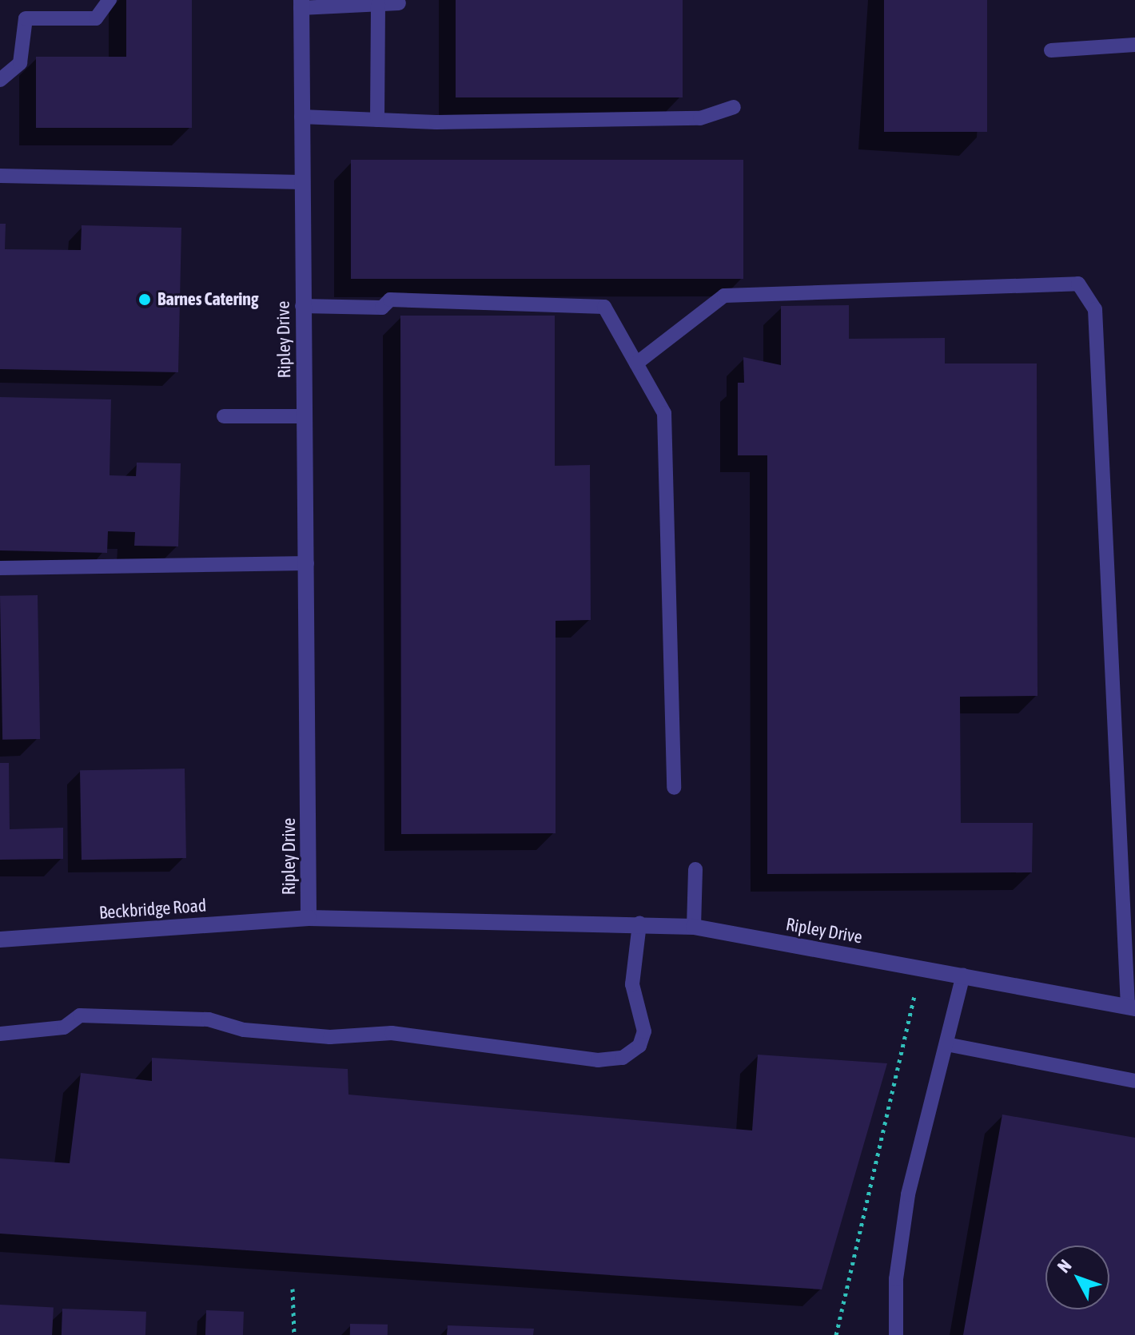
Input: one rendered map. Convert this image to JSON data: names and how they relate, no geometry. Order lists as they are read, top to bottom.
{
  "streets": {
    "street": ["Ripley Drive", "Beckbridge Road"]
  },
  "crossings": [
    ["Ripley Drive", "Beckbridge Road"]
  ],
  "places": ["Barnes Catering"],
  "north": "top left"
}
